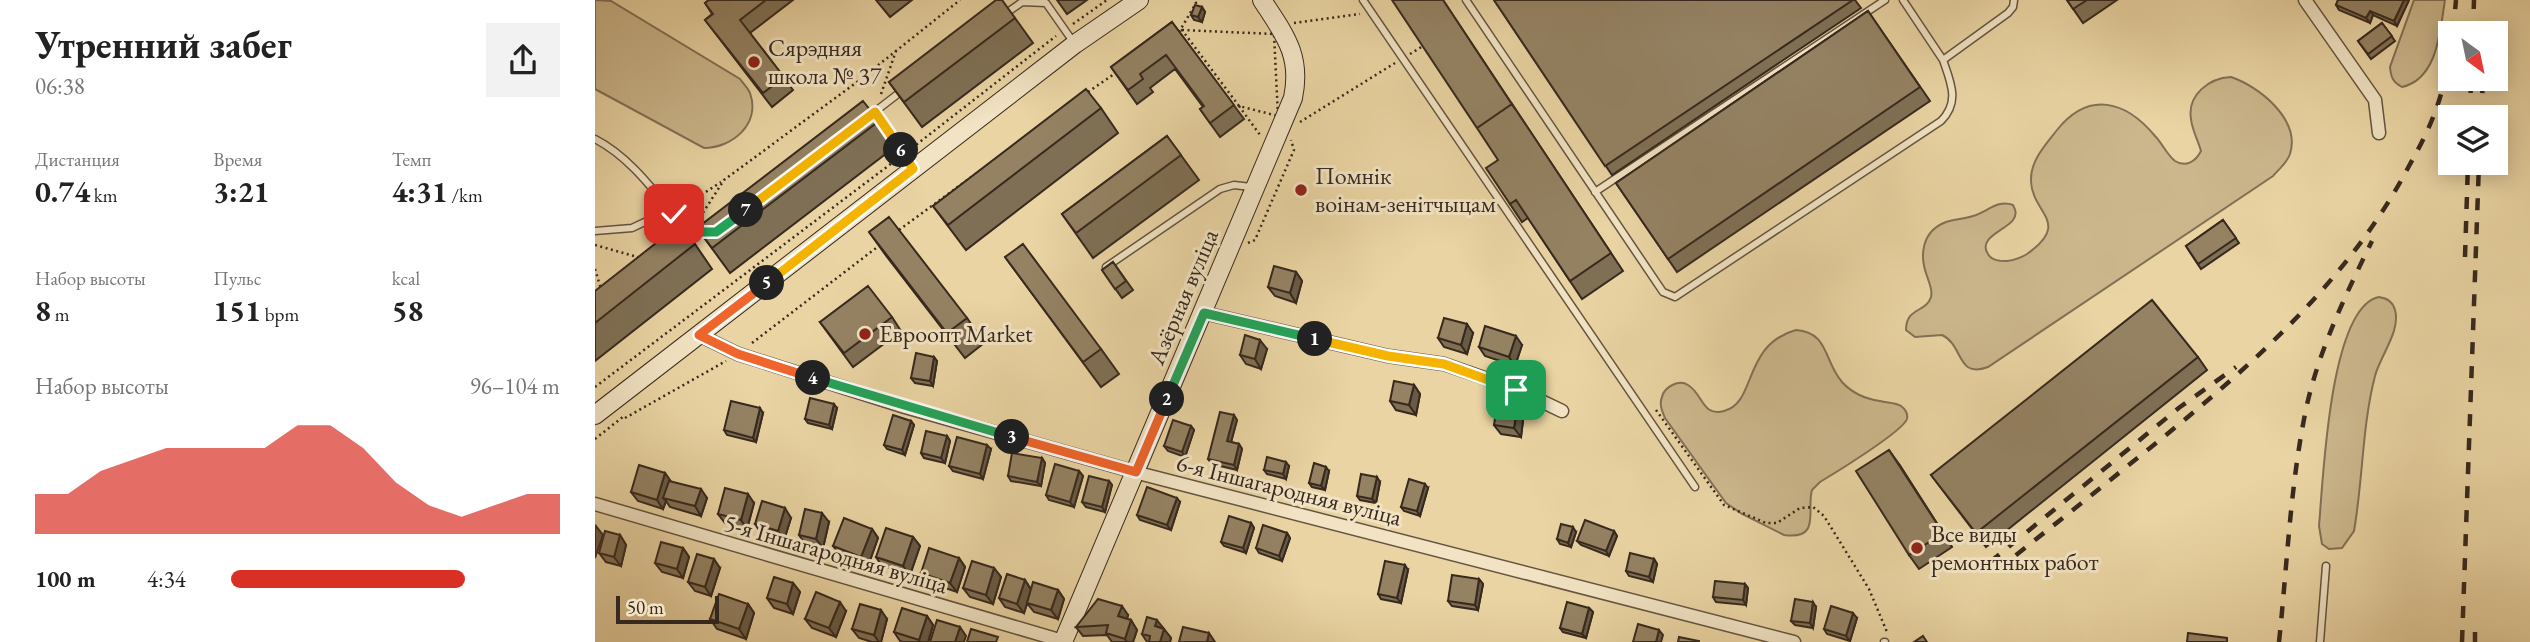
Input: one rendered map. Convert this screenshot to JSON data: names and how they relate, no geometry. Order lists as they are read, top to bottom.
{
  "streets": {
    "street": ["Азёрная вуліца", "6-я Іншагародняя вуліца", "5-я Іншагародняя вуліца"]
  },
  "crossings": [
    ["Азёрная вуліца", "6-я Іншагародняя вуліца"],
    ["Азёрная вуліца", "5-я Іншагародняя вуліца"]
  ],
  "places": [
    "Сярэдняя школа № 37",
    "Помнік воінам-зенітчыцам",
    "Евроопт Market",
    "Все виды ремонтных работ"
  ],
  "scale_bar": "50 m",
  "north": "bottom right",
  "page": {
    "heading": ["Утренний забег", "06:38"],
    "stats": [
      ["Дистанция", "0.74 km"],
      ["Время", "3:21"],
      ["Темп", "4:31 /km"],
      ["Набор высоты", "8 m"],
      ["Пульс", "151 bpm"],
      ["kcal", "58"]
    ],
    "pins": [
      "6",
      "7",
      "5",
      "1",
      "4",
      "2",
      "3"
    ],
    "chart": ["Набор высоты", "96–104 m"],
    "list": [
      {
        "name": "100 m",
        "note": "4:34"
      }
    ],
    "scale": "50 m"
  }
}
